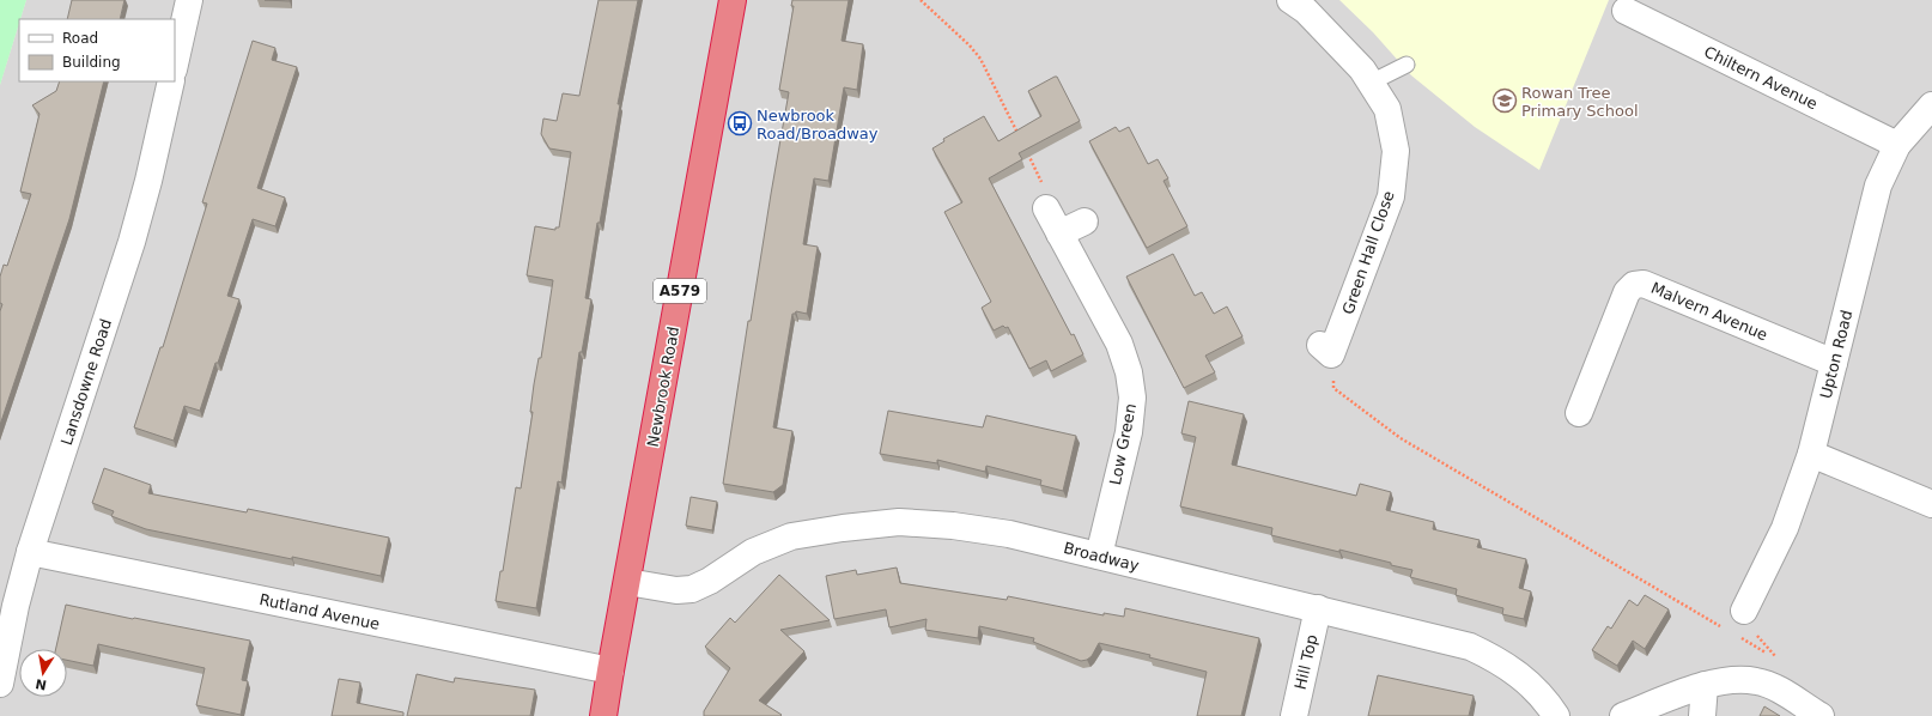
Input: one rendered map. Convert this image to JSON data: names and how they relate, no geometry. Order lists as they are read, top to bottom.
{
  "streets": {
    "highway": ["A579", "Newbrook Road"],
    "street": [
      "Chiltern Avenue",
      "Green Hall Close",
      "Malvern Avenue",
      "Upton Road",
      "Lansdowne Road",
      "Low Green",
      "Broadway",
      "Rutland Avenue",
      "Hill Top"
    ]
  },
  "crossings": [
    ["Chiltern Avenue", "Upton Road"],
    ["Malvern Avenue", "Upton Road"],
    ["Lansdowne Road", "Rutland Avenue"],
    ["Newbrook Road", "Broadway"],
    ["Newbrook Road", "Rutland Avenue"],
    ["Low Green", "Broadway"],
    ["Broadway", "Hill Top"]
  ],
  "places": {
    "school or university": ["Rowan Tree Primary School"],
    "bus stop": ["Newbrook Road/Broadway"]
  },
  "legend": ["Road", "Building"],
  "north": "bottom"
}
